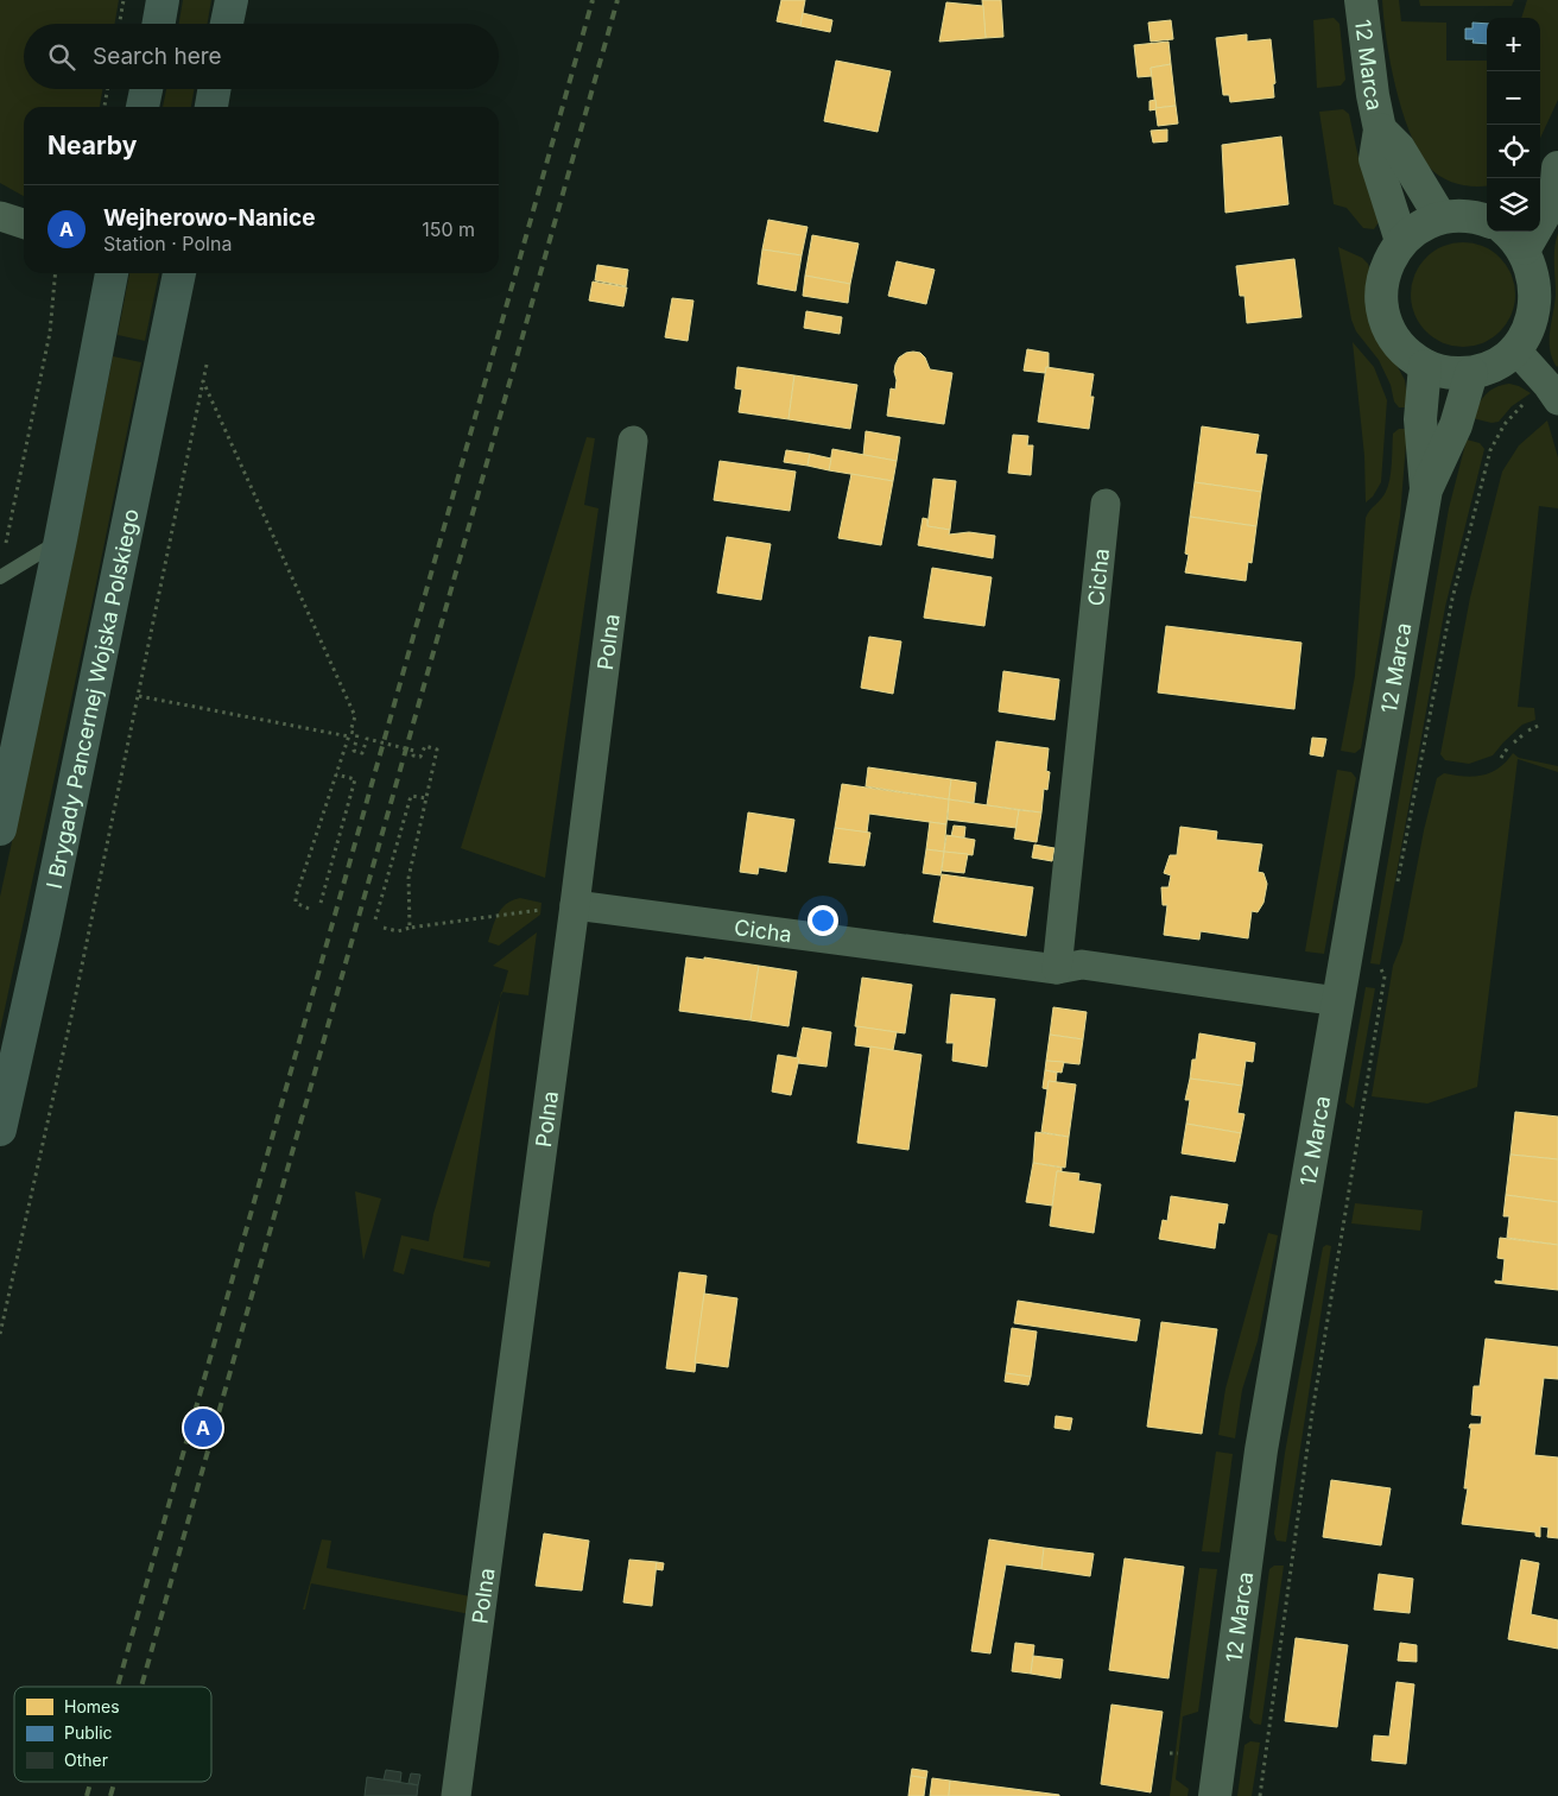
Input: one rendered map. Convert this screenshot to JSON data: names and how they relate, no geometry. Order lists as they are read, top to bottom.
{
  "streets": {
    "main road": ["I Brygady Pancernej Wojska Polskiego"],
    "street": ["12 Marca", "Cicha", "Polna"]
  },
  "crossings": [
    ["12 Marca", "Cicha"],
    ["Cicha", "Polna"]
  ],
  "legend": ["Homes", "Public", "Other"],
  "page": {
    "map_buttons": ["+", "−"],
    "search": "Search here",
    "heading": "Nearby",
    "list": [
      {
        "mark": "A",
        "name": "Wejherowo-Nanice",
        "note": "Station · Polna",
        "value": "150 m"
      }
    ],
    "pins": "A"
  }
}
